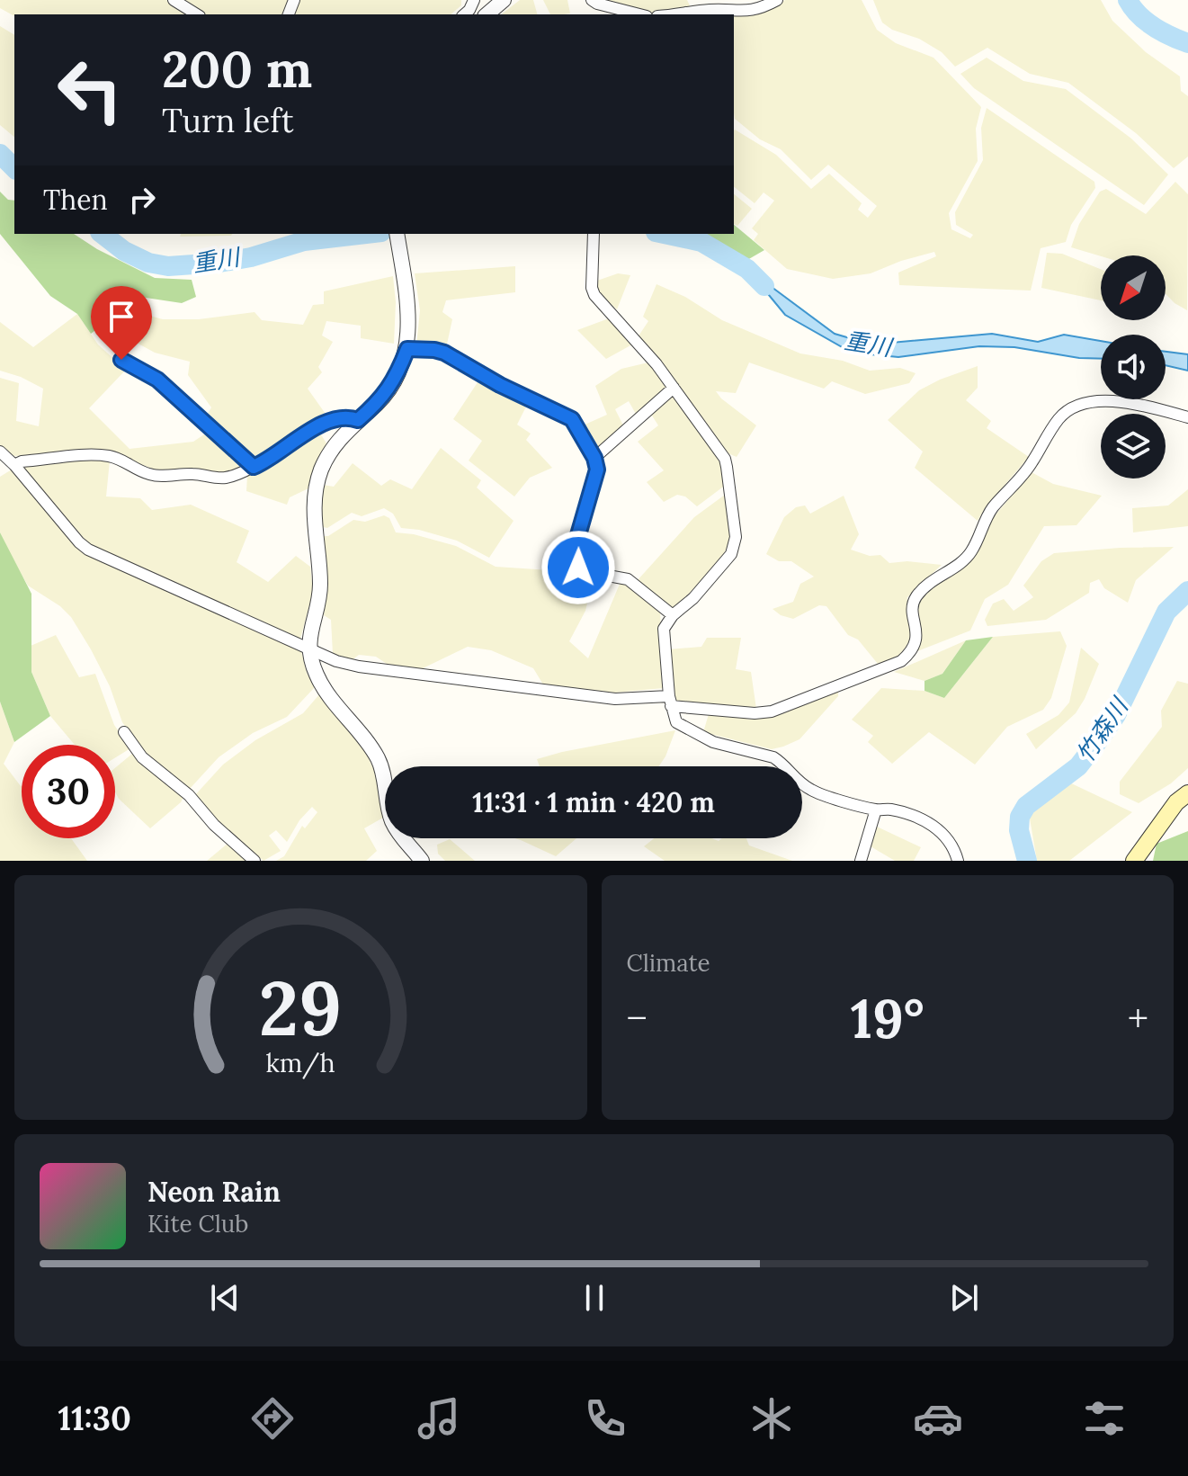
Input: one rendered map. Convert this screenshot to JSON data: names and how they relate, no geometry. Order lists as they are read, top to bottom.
{
  "water": ["重川", "竹森川"],
  "north": "bottom left",
  "page": {
    "turn": ["200 m", "Turn left"],
    "then": "Then",
    "limit": "30",
    "trip": "11:31 · 1 min · 420 m",
    "tile": "Climate",
    "heat": ["−", "19°", "+"],
    "song": ["Neon Rain", "Kite Club"],
    "tabs": "11:30",
    "gauge": ["29", "km/h"]
  }
}
